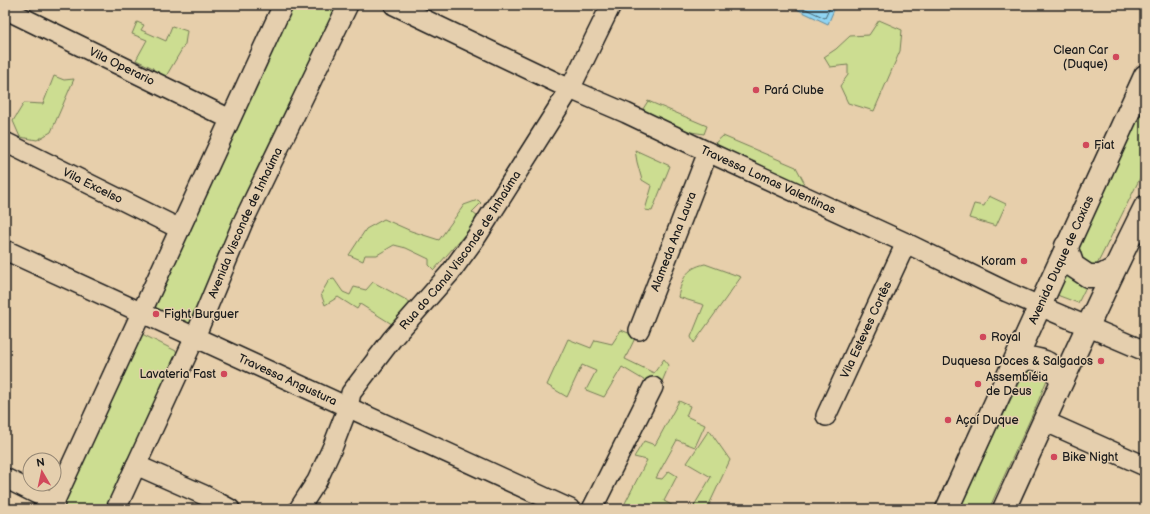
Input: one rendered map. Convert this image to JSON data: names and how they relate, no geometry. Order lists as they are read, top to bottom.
{
  "streets": {
    "main road": ["Avenida Duque de Caxias"],
    "street": [
      "Vila Operario",
      "Travessa Lomas Valentinas",
      "Vila Excelso",
      "Avenida Visconde de Inhaúma",
      "Alameda Ana Laura",
      "Rua do Canal Visconde de Inhaúma",
      "Vila Esteves Cortês",
      "Travessa Angustura"
    ]
  },
  "crossings": [
    ["Travessa Lomas Valentinas", "Alameda Ana Laura"],
    ["Travessa Lomas Valentinas", "Rua do Canal Visconde de Inhaúma"],
    ["Travessa Lomas Valentinas", "Avenida Duque de Caxias"],
    ["Travessa Lomas Valentinas", "Vila Esteves Cortês"],
    ["Avenida Visconde de Inhaúma", "Travessa Angustura"],
    ["Rua do Canal Visconde de Inhaúma", "Travessa Angustura"]
  ],
  "places": [
    "Clean Car (Duque)",
    "Pará Clube",
    "Fiat",
    "Koram",
    "Fight Burguer",
    "Royal",
    "Duquesa Doces & Salgados",
    "Lavateria Fast",
    "Assembléia de Deus",
    "Açaí Duque",
    "Bike Night"
  ],
  "north": "top"
}
